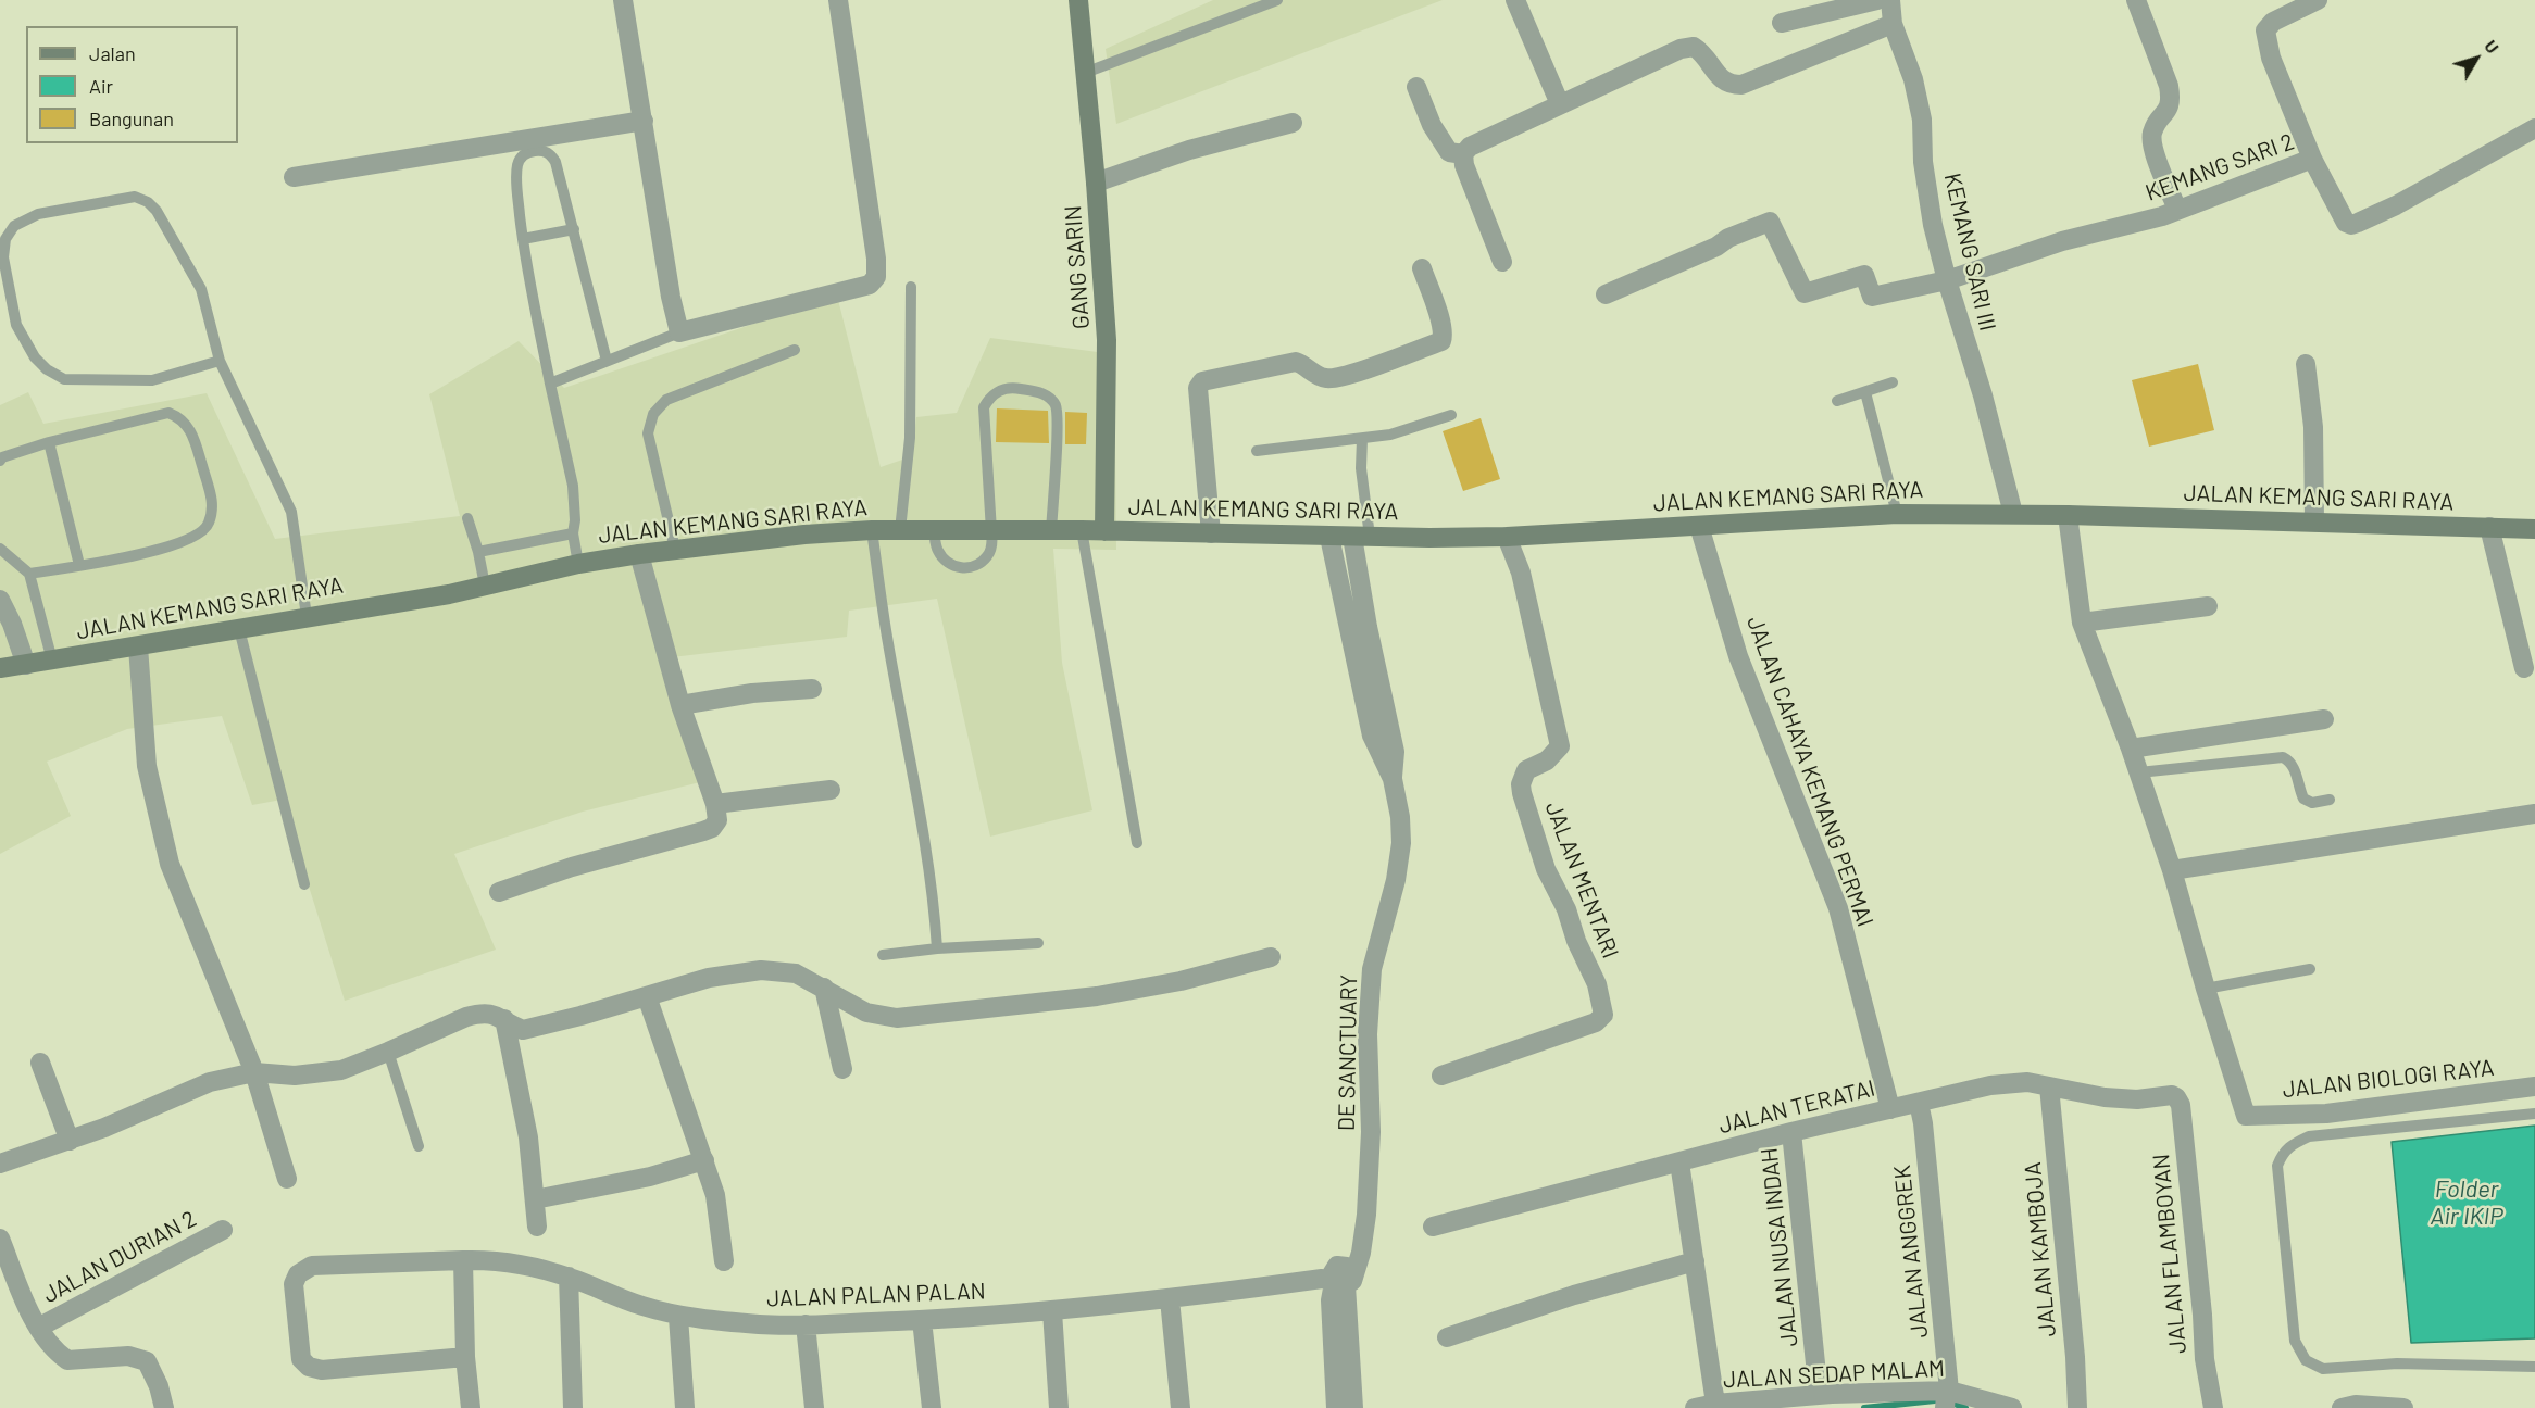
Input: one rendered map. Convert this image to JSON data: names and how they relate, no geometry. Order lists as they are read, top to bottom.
{
  "streets": {
    "main road": ["GANG SARIN", "JALAN KEMANG SARI RAYA"],
    "street": [
      "KEMANG SARI 2",
      "KEMANG SARI III",
      "JALAN CAHAYA KEMANG PERMAI",
      "JALAN MENTARI",
      "DE SANCTUARY",
      "JALAN BIOLOGI RAYA",
      "JALAN TERATAI",
      "JALAN NUSA INDAH",
      "JALAN KAMBOJA",
      "JALAN ANGGREK",
      "JALAN FLAMBOYAN",
      "JALAN DURIAN 2",
      "JALAN PALAN PALAN",
      "JALAN SEDAP MALAM"
    ]
  },
  "crossings": [
    ["KEMANG SARI 2", "KEMANG SARI III"],
    ["KEMANG SARI III", "JALAN KEMANG SARI RAYA"],
    ["GANG SARIN", "JALAN KEMANG SARI RAYA"],
    ["JALAN KEMANG SARI RAYA", "JALAN CAHAYA KEMANG PERMAI"],
    ["JALAN KEMANG SARI RAYA", "JALAN MENTARI"],
    ["JALAN KEMANG SARI RAYA", "DE SANCTUARY"],
    ["JALAN CAHAYA KEMANG PERMAI", "JALAN TERATAI"],
    ["DE SANCTUARY", "JALAN PALAN PALAN"],
    ["JALAN TERATAI", "JALAN NUSA INDAH"],
    ["JALAN TERATAI", "JALAN KAMBOJA"],
    ["JALAN TERATAI", "JALAN ANGGREK"],
    ["JALAN TERATAI", "JALAN FLAMBOYAN"],
    ["JALAN NUSA INDAH", "JALAN SEDAP MALAM"],
    ["JALAN ANGGREK", "JALAN SEDAP MALAM"]
  ],
  "water": ["Folder Air IKIP"],
  "legend": ["Jalan", "Air", "Bangunan"],
  "north": "top right"
}
